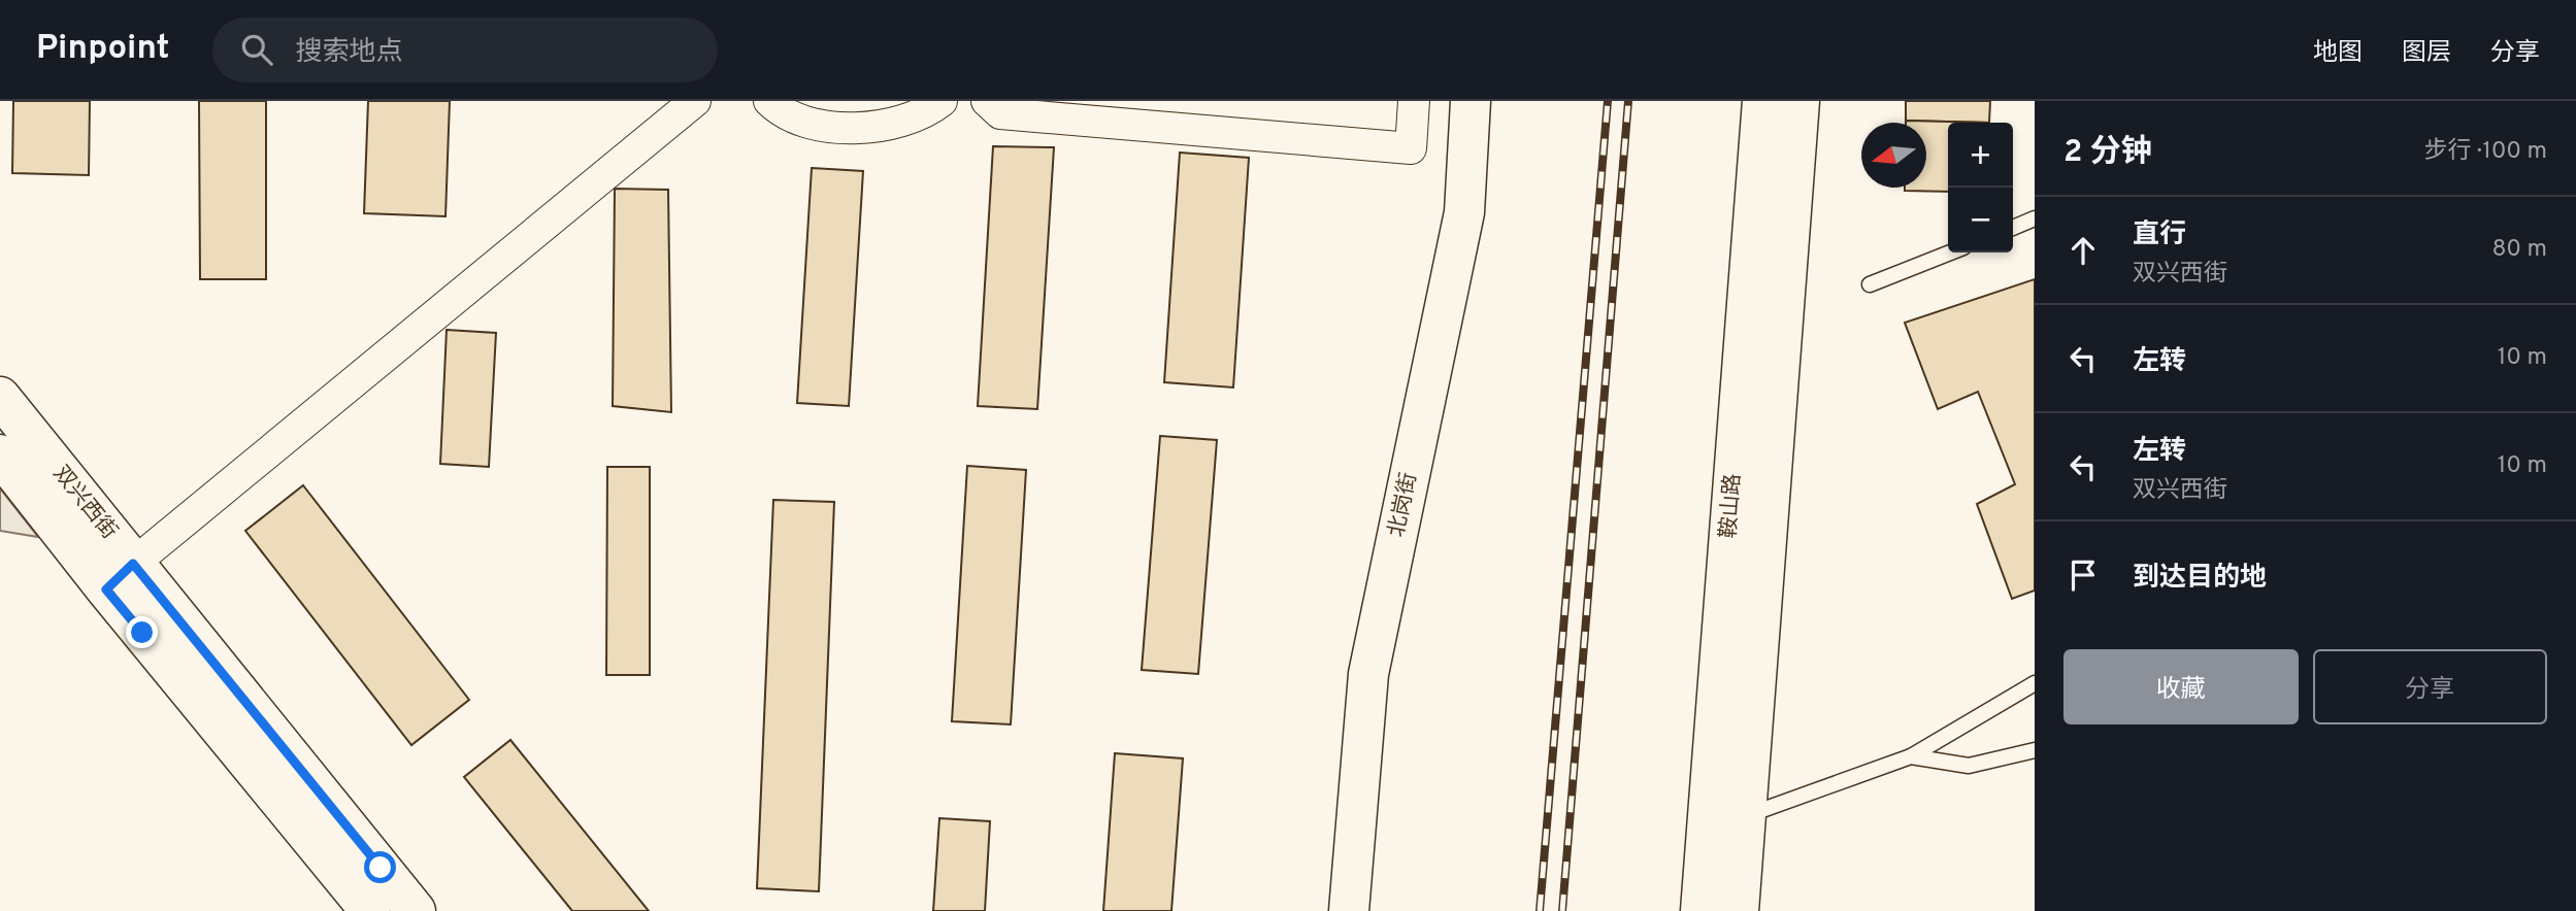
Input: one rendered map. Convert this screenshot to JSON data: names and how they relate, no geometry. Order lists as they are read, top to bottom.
{
  "streets": {
    "main road": ["双兴西街", "北岗街", "鞍山路"]
  },
  "north": "left",
  "page": {
    "header": "Pinpoint",
    "search": "搜索地点",
    "nav": ["地图", "图层", "分享"],
    "heading": ["2 分钟", "步行 · 100 m"],
    "map_buttons": ["+", "−"],
    "list": [
      ["直行", "双兴西街", "80 m"],
      ["左转", "10 m"],
      ["左转", "双兴西街", "10 m"],
      "到达目的地"
    ],
    "buttons": ["收藏", "分享"]
  }
}
